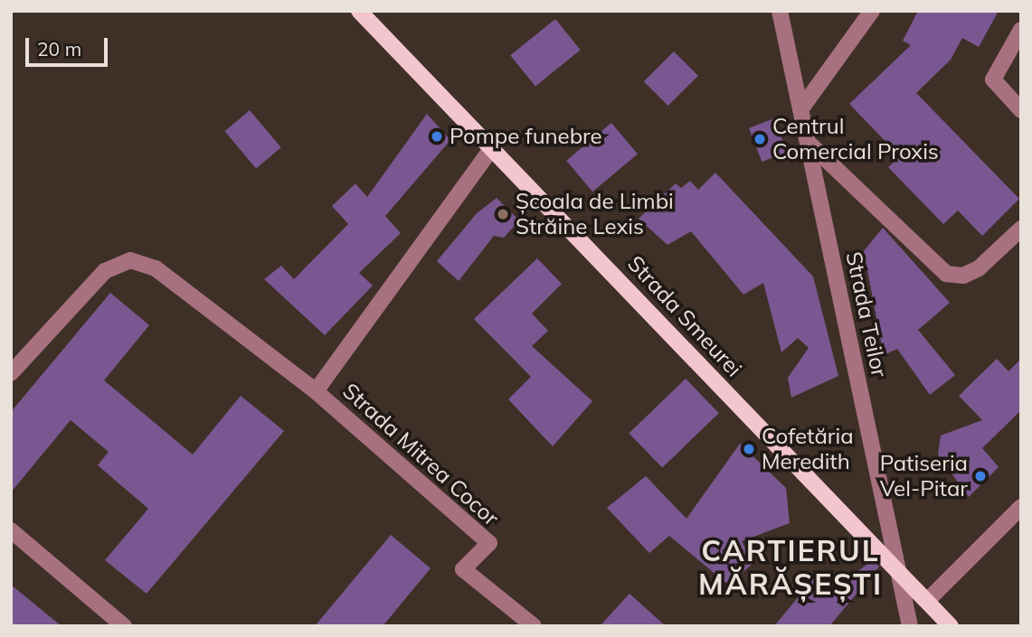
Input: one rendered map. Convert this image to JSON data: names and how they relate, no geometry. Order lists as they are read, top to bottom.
{
  "streets": {
    "main road": ["Strada Smeurei"],
    "street": ["Strada Teilor", "Strada Mitrea Cocor"]
  },
  "crossings": [
    ["Strada Teilor", "Strada Smeurei"],
    ["Strada Smeurei", "Strada Mitrea Cocor"]
  ],
  "districts": ["CARTIERUL MĂRĂȘEȘTI"],
  "places": [
    "Pompe funebre",
    "Centrul Comercial Proxis",
    "Școala de Limbi Străine Lexis",
    "Cofetăria Meredith",
    "Patiseria Vel-Pitar"
  ],
  "scale_bar": "20 m"
}
